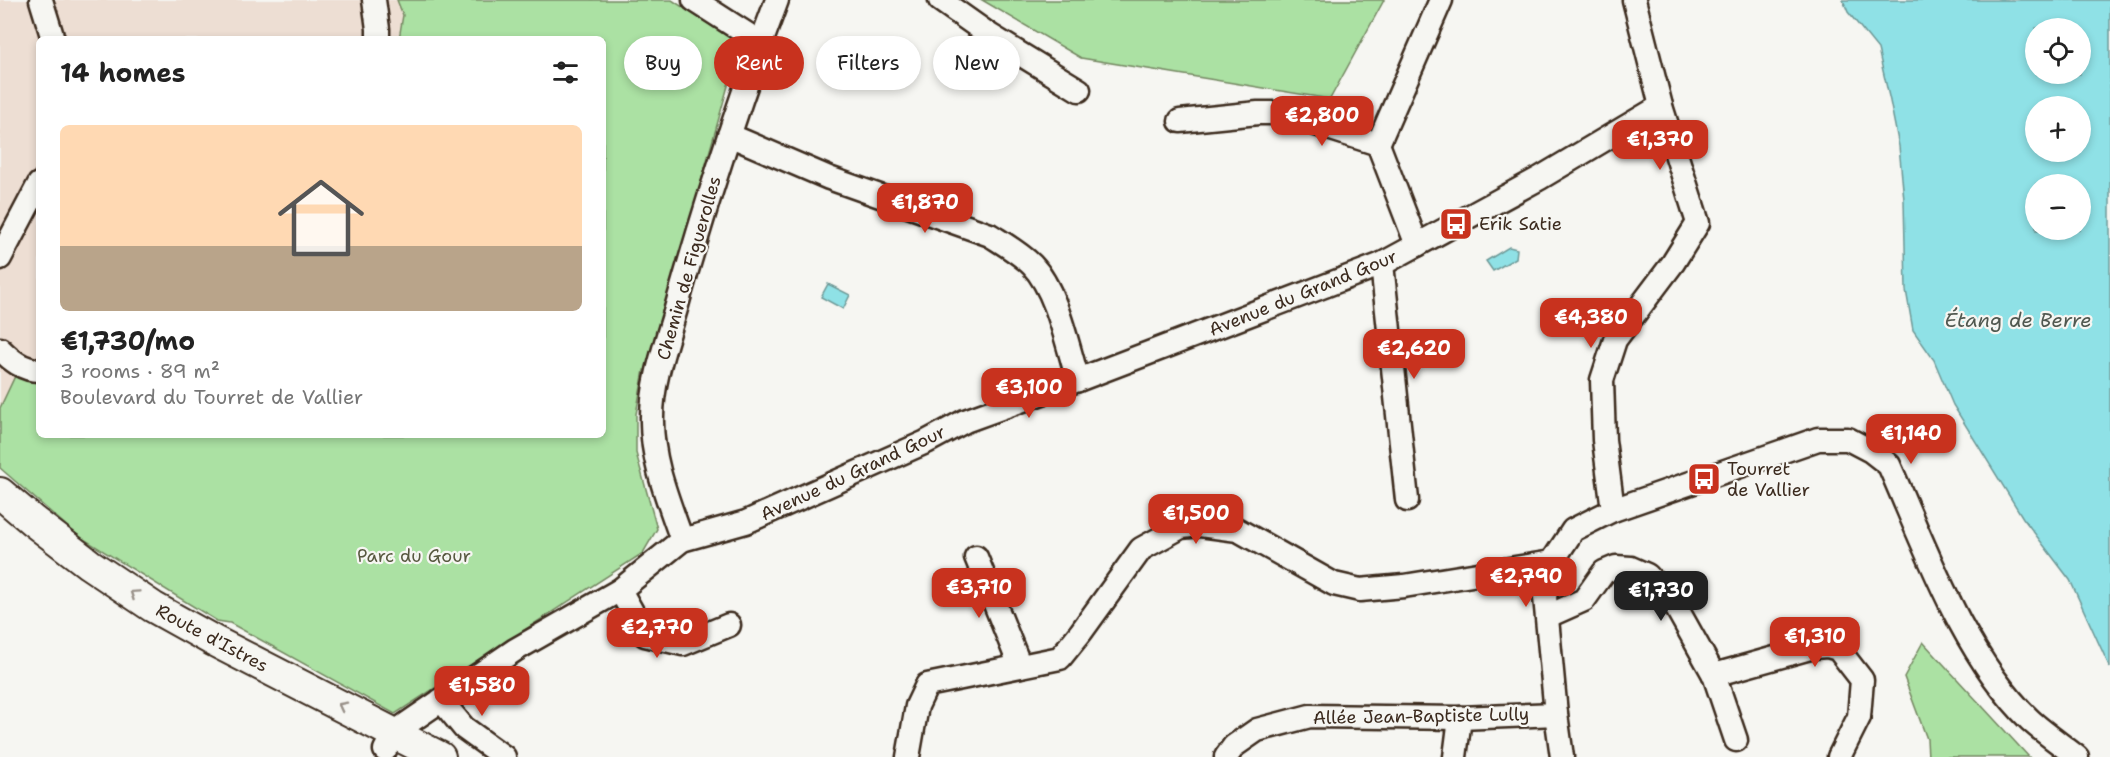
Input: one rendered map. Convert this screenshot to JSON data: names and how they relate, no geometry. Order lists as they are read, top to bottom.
{
  "streets": {
    "main road": ["Route d'Istres"],
    "street": ["Chemin de Figuerolles", "Avenue du Grand Gour", "Allée Jean-Baptiste Lully"]
  },
  "crossings": [
    ["Chemin de Figuerolles", "Avenue du Grand Gour"],
    ["Avenue du Grand Gour", "Route d'Istres"]
  ],
  "water": ["Étang de Berre"],
  "parks": ["Parc du Gour"],
  "places": {
    "bus stop": ["Erik Satie", "Tourret de Vallier"]
  },
  "page": {
    "map_buttons": ["+", "−"],
    "chip": [
      "Buy",
      "Rent",
      "Filters",
      "New"
    ],
    "heading": "14 homes",
    "price": [
      "€2,800",
      "€1,370",
      "€1,870",
      "€4,380",
      "€2,620",
      "€3,100",
      "€1,140",
      "€1,500",
      "€2,790",
      "€3,710",
      "€1,730",
      "€2,770",
      "€1,310",
      "€1,580"
    ],
    "list": [
      {
        "name": "€1,730/mo",
        "note": "3 rooms · 89 m² · Boulevard du Tourret de Vallier"
      }
    ]
  }
}
